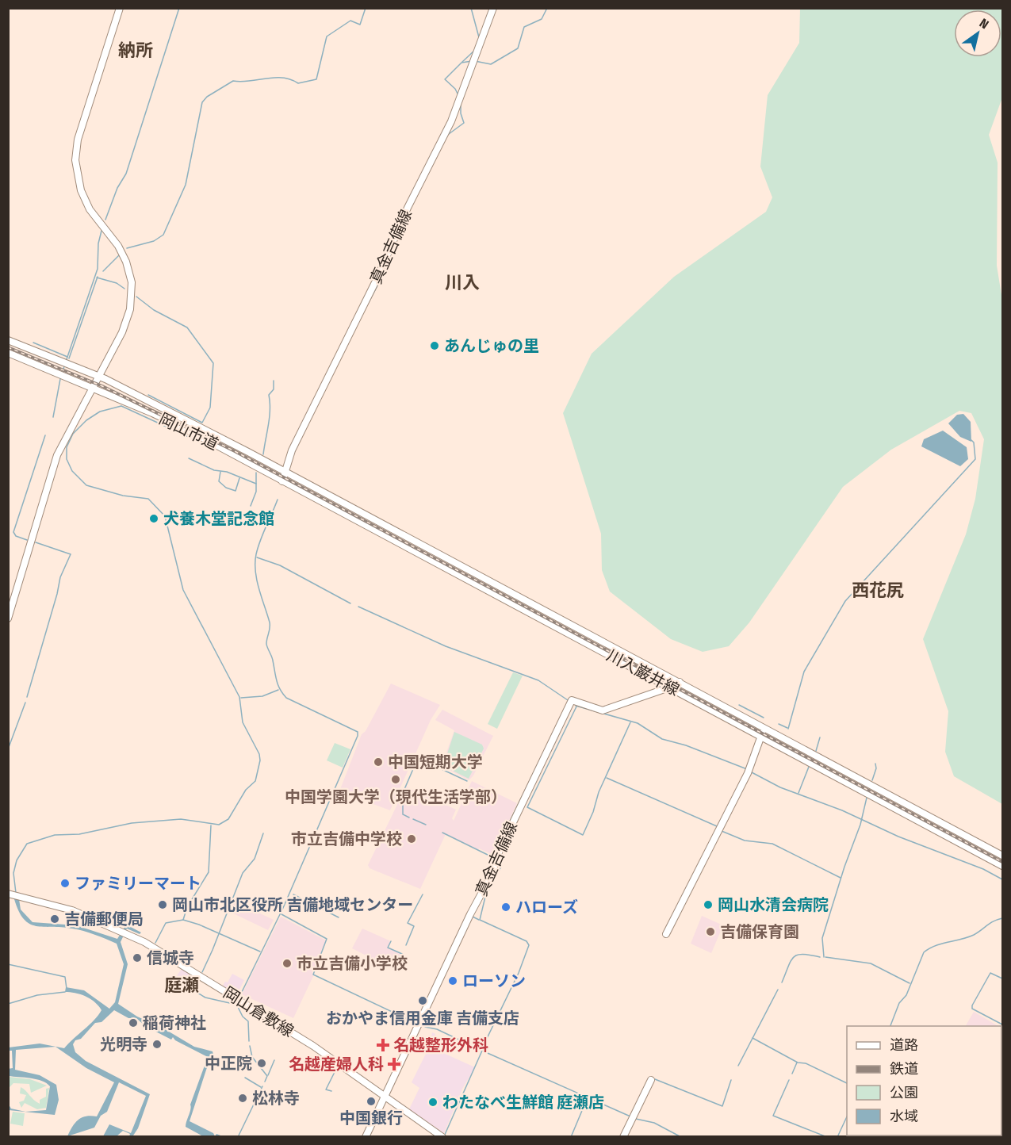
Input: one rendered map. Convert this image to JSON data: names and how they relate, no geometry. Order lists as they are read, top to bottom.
{
  "streets": {
    "main road": [
      "真金吉備線",
      "岡山市道",
      "川入巌井線",
      "岡山倉敷線"
    ]
  },
  "crossings": [
    ["真金吉備線", "岡山市道"],
    ["真金吉備線", "川入巌井線"],
    ["真金吉備線", "岡山倉敷線"],
    ["岡山市道", "川入巌井線"]
  ],
  "districts": [
    "納所",
    "川入",
    "西花尻",
    "庭瀬"
  ],
  "places": {
    "other": [
      "あんじゅの里",
      "犬養木堂記念館",
      "中国短期大学",
      "中国学園大学（現代生活学部）",
      "市立吉備中学校",
      "ファミリーマート",
      "岡山市北区役所 吉備地域センター",
      "岡山水清会病院",
      "ハローズ",
      "吉備郵便局",
      "吉備保育園",
      "信城寺",
      "市立吉備小学校",
      "ローソン",
      "おかやま信用金庫 吉備支店",
      "稲荷神社",
      "光明寺",
      "中正院",
      "松林寺",
      "中国銀行",
      "わたなべ生鮮館 庭瀬店"
    ],
    "health": ["名越整形外科", "名越産婦人科"]
  },
  "legend": [
    "道路",
    "鉄道",
    "公園",
    "水域"
  ],
  "north": "top right"
}
